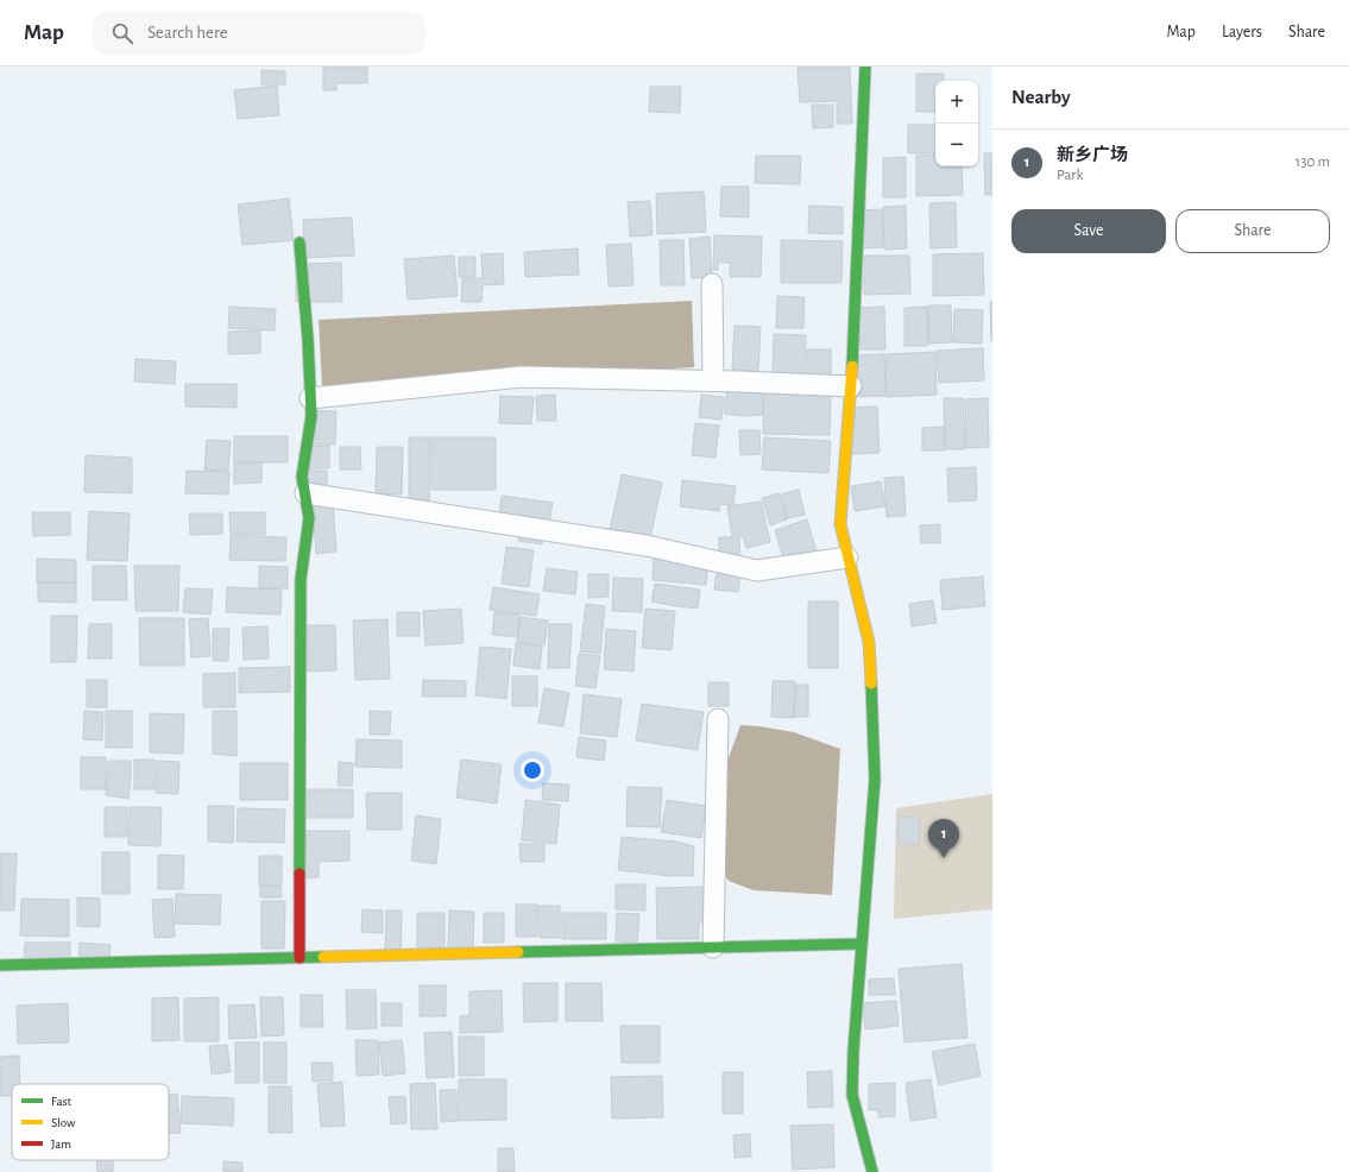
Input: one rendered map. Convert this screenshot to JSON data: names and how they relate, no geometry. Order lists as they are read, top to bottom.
{
  "legend": ["Fast", "Slow", "Jam"],
  "page": {
    "header": "Map",
    "search": "Search here",
    "nav": ["Map", "Layers", "Share"],
    "heading": "Nearby",
    "map_buttons": ["+", "−"],
    "list": [
      {
        "mark": "1",
        "name": "新乡广场",
        "note": "Park",
        "value": "130 m"
      }
    ],
    "buttons": ["Save", "Share"],
    "pins": "1"
  }
}
